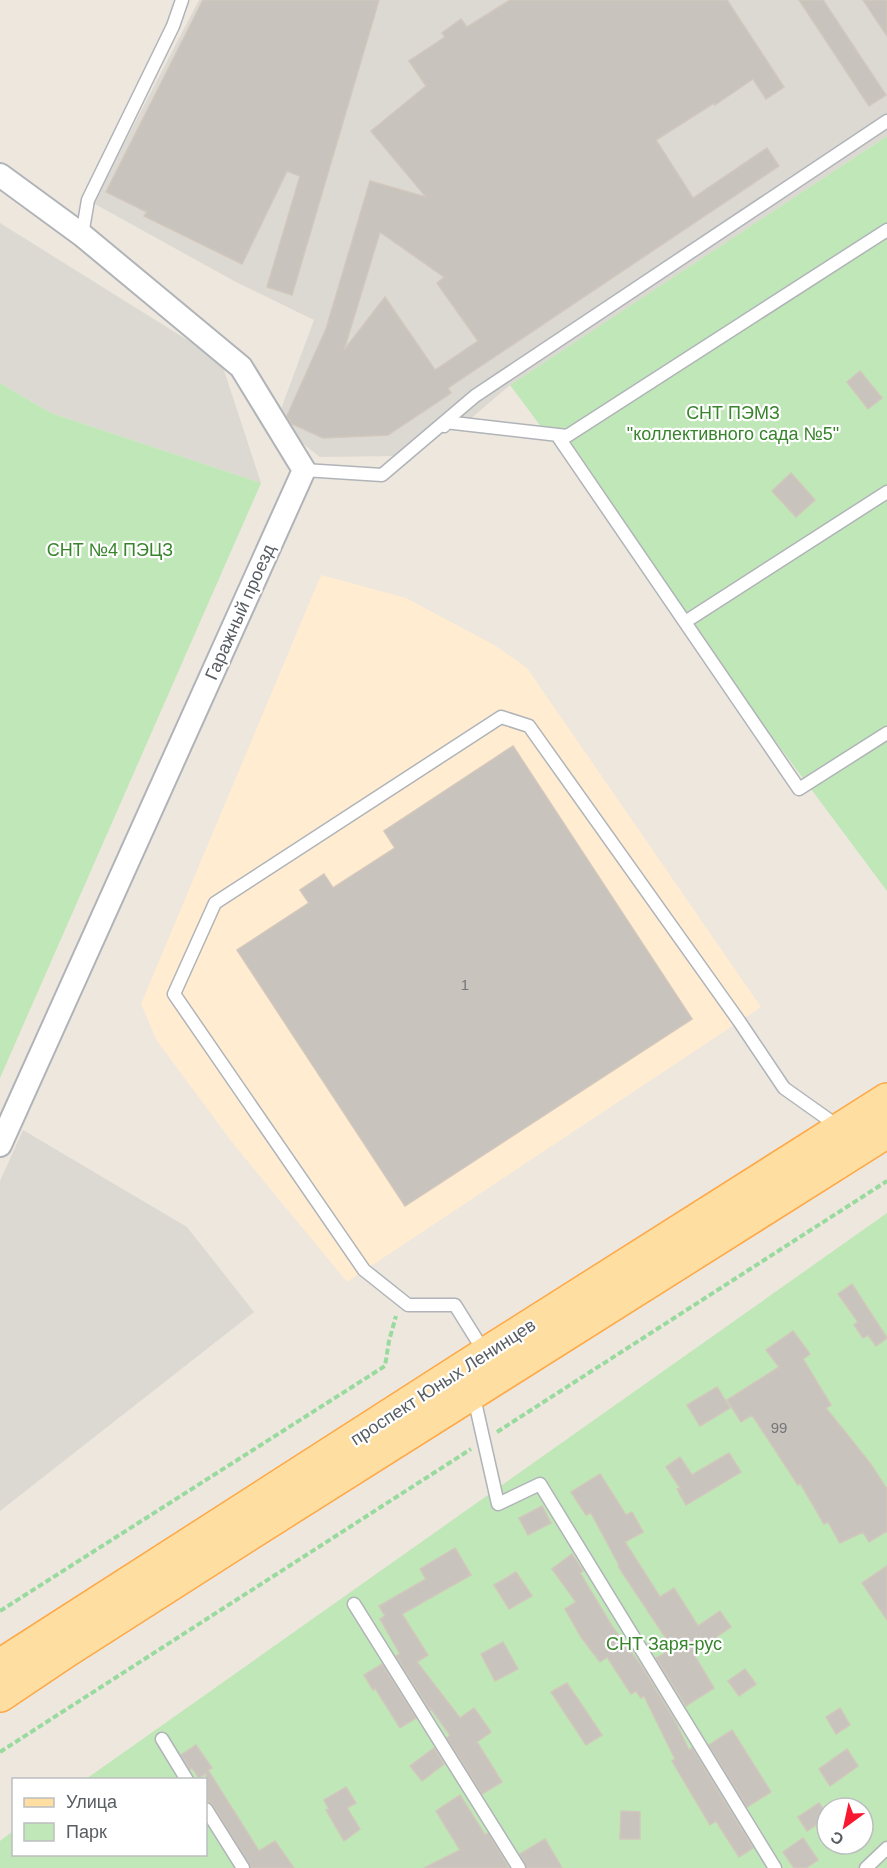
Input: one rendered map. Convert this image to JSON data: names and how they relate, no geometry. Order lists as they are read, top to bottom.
{
  "streets": {
    "main road": ["проспект Юных Ленинцев"],
    "street": ["Гаражный проезд"]
  },
  "parks": ["СНТ ПЭМЗ \"коллективного сада №5\"", "СНТ №4 ПЭЦЗ", "СНТ Заря-рус"],
  "house_numbers": ["1", "99"],
  "legend": ["Улица", "Парк"],
  "north": "bottom left"
}
